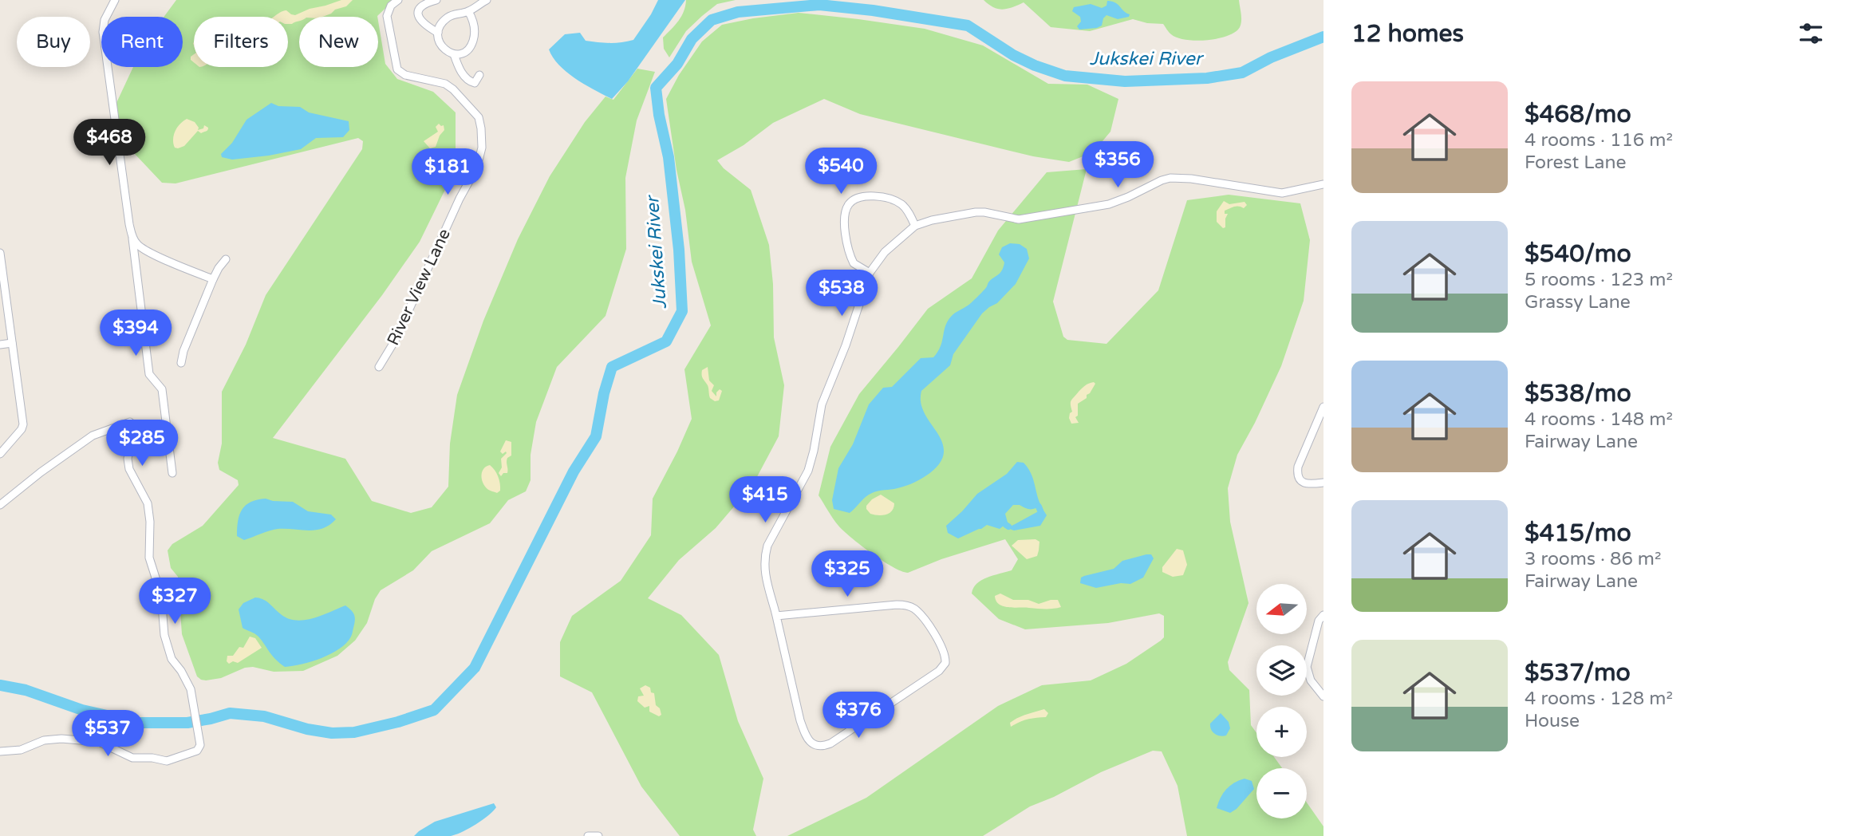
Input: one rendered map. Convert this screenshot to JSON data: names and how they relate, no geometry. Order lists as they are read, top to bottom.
{
  "streets": {
    "street": ["River View Lane"]
  },
  "water": ["Jukskei River"],
  "north": "left",
  "page": {
    "heading": "12 homes",
    "chip": [
      "Buy",
      "Rent",
      "Filters",
      "New"
    ],
    "list": [
      {
        "name": "$468/mo",
        "note": "4 rooms · 116 m² · Forest Lane"
      },
      {
        "name": "$540/mo",
        "note": "5 rooms · 123 m² · Grassy Lane"
      },
      {
        "name": "$538/mo",
        "note": "4 rooms · 148 m² · Fairway Lane"
      },
      {
        "name": "$415/mo",
        "note": "3 rooms · 86 m² · Fairway Lane"
      },
      {
        "name": "$537/mo",
        "note": "4 rooms · 128 m² · House"
      }
    ],
    "price": [
      "$468",
      "$356",
      "$540",
      "$181",
      "$538",
      "$394",
      "$285",
      "$415",
      "$325",
      "$327",
      "$376",
      "$537"
    ],
    "map_buttons": ["+", "−"]
  }
}
